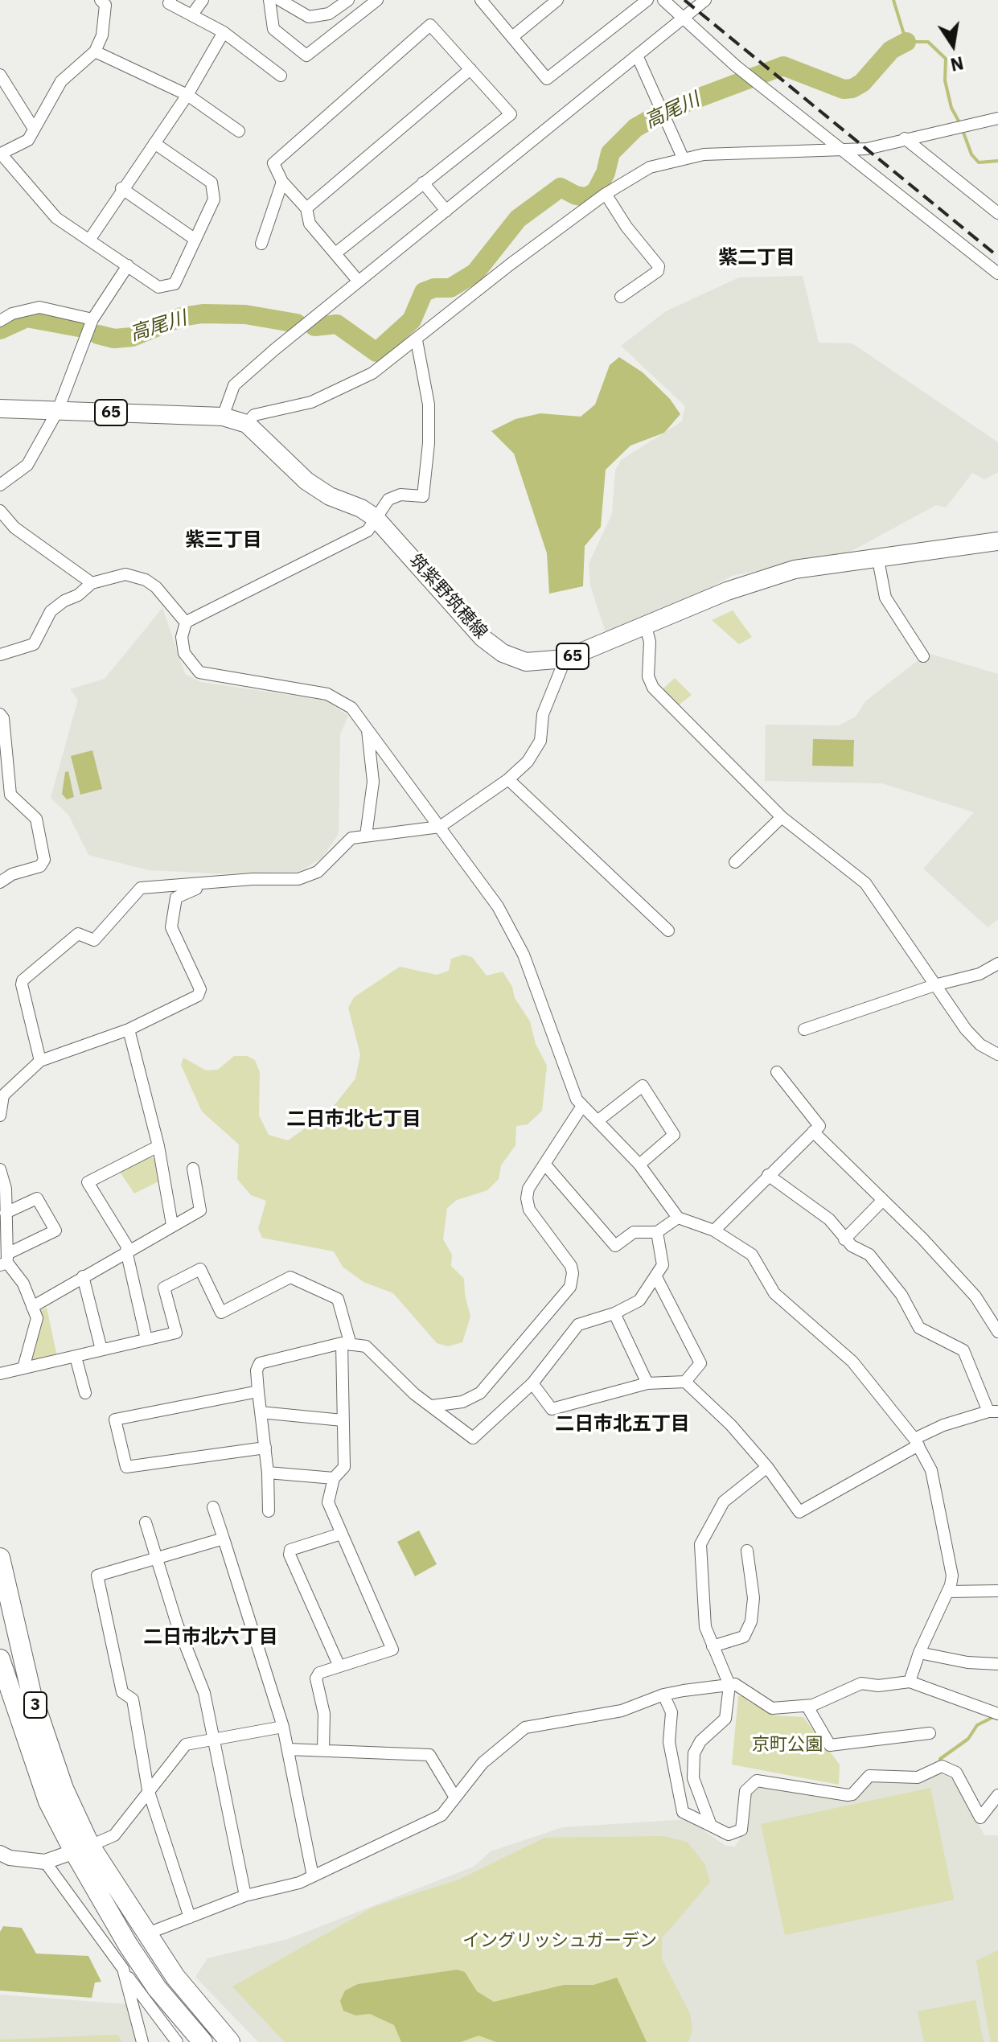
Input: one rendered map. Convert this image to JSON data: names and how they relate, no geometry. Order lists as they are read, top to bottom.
{
  "streets": {
    "highway": ["3"],
    "main road": ["65", "筑紫野筑穂線"]
  },
  "districts": [
    "紫二丁目",
    "紫三丁目",
    "二日市北七丁目",
    "二日市北五丁目",
    "二日市北六丁目"
  ],
  "water": ["高尾川"],
  "parks": ["京町公園", "イングリッシュガーデン"],
  "north": "bottom"
}
